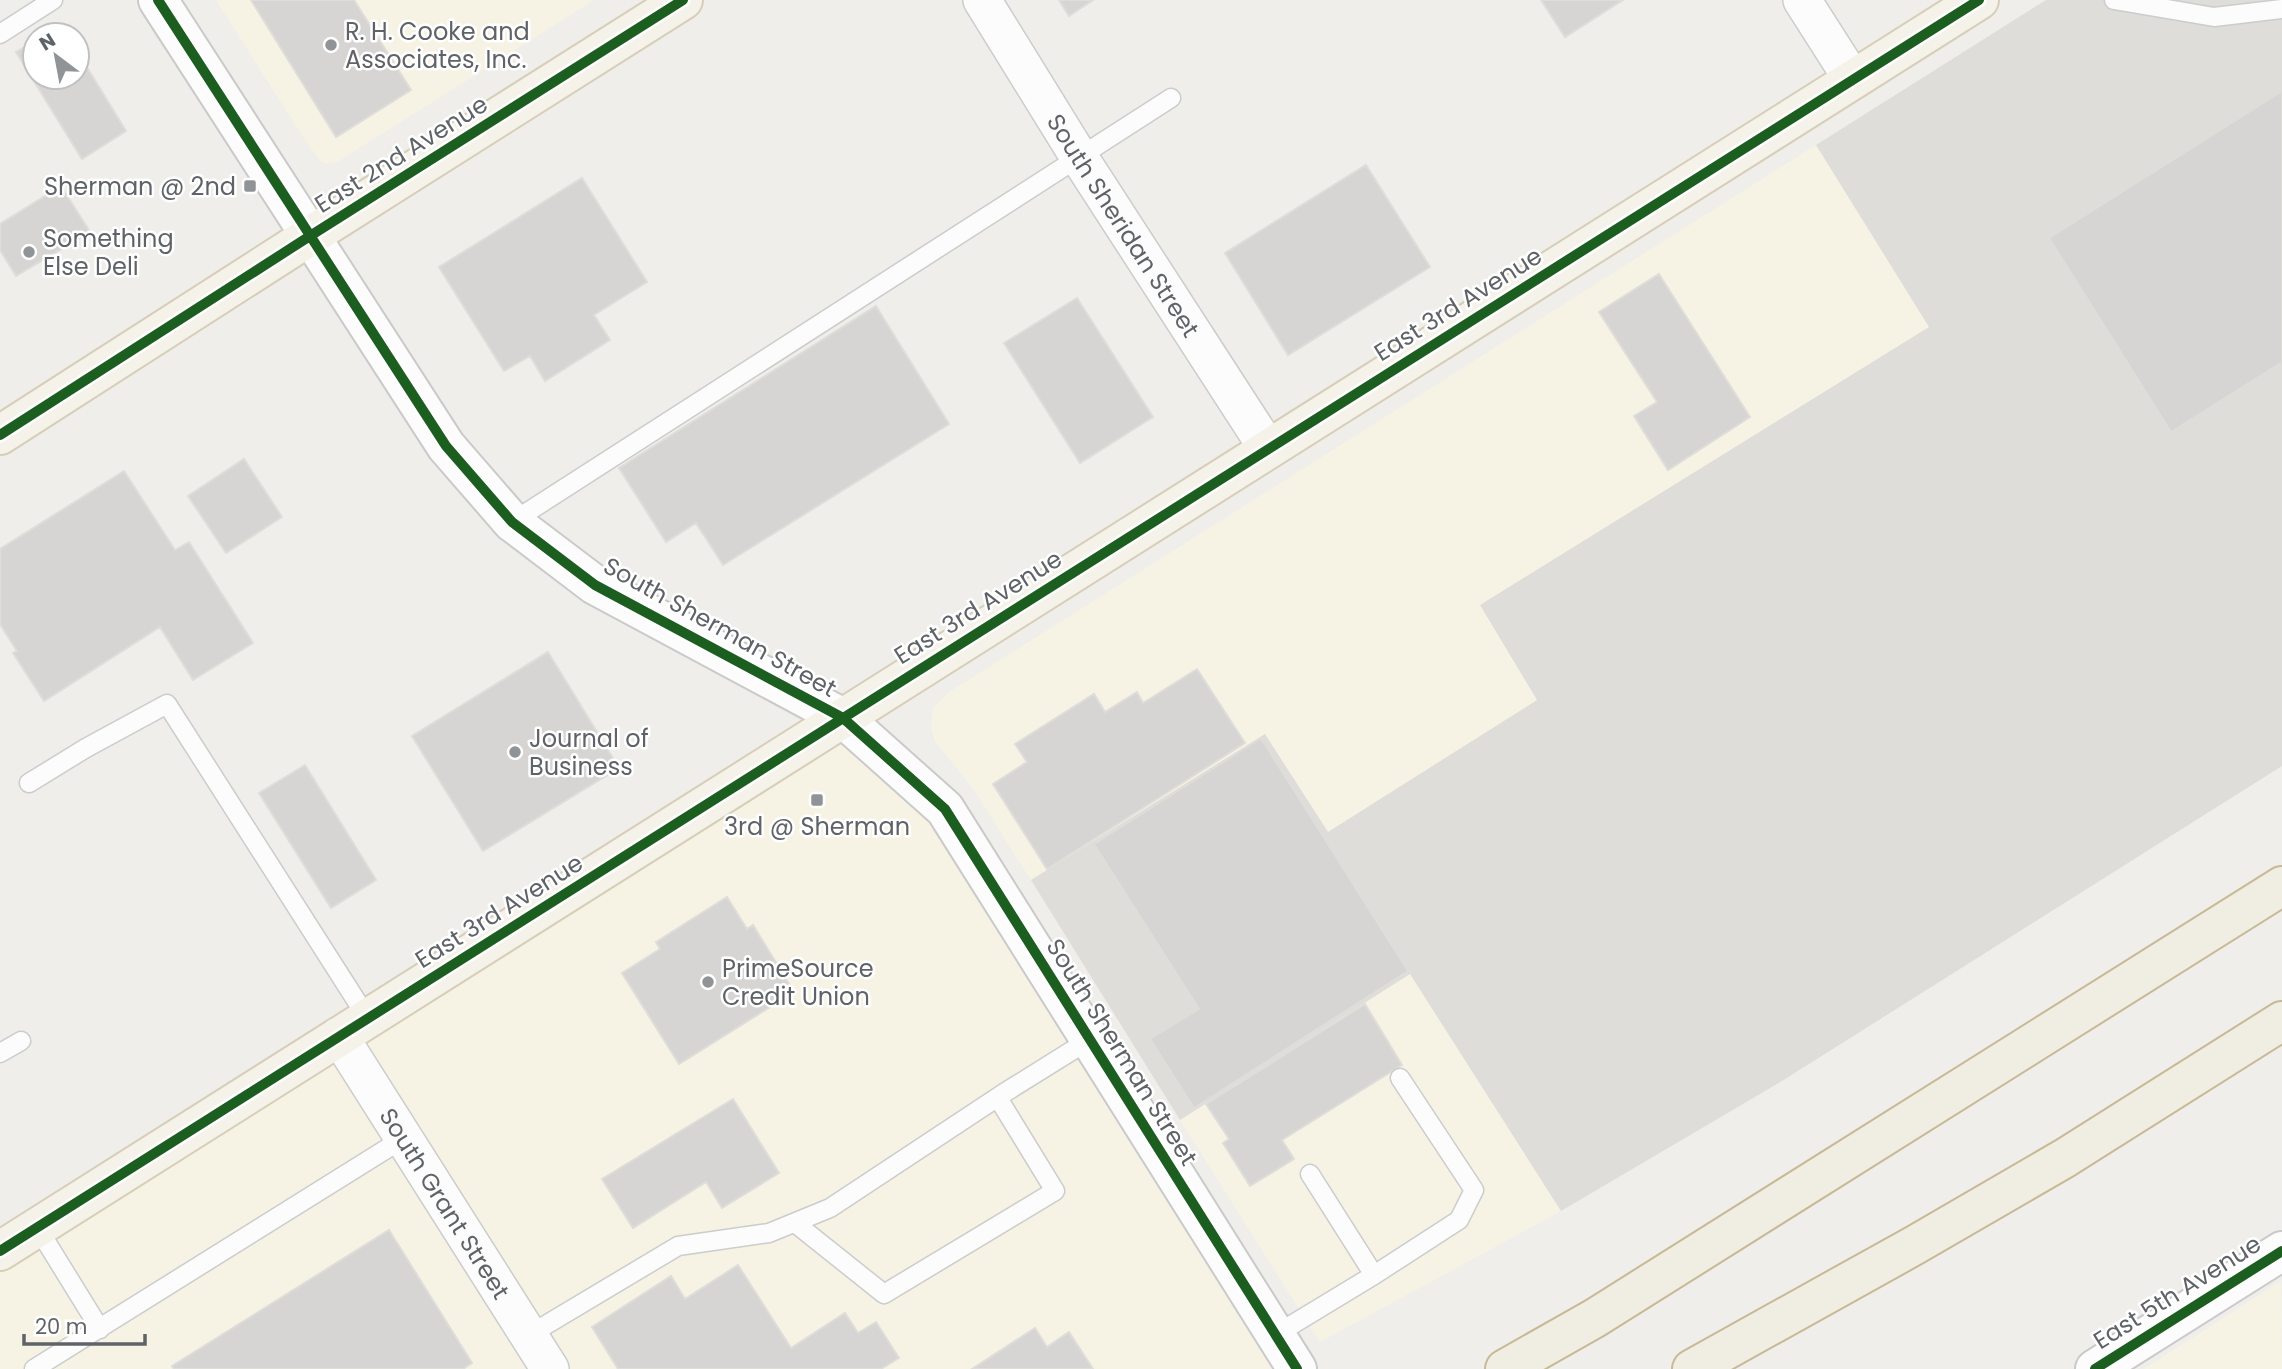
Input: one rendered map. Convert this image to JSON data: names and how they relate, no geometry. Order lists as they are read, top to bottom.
{
  "streets": {
    "main road": ["East 2nd Avenue", "East 3rd Avenue"],
    "street": [
      "South Sheridan Street",
      "South Sherman Street",
      "South Grant Street",
      "East 5th Avenue"
    ]
  },
  "crossings": [
    ["East 2nd Avenue", "South Sherman Street"],
    ["South Sheridan Street", "East 3rd Avenue"],
    ["East 3rd Avenue", "South Sherman Street"],
    ["East 3rd Avenue", "South Grant Street"]
  ],
  "places": {
    "other": [
      "R. H. Cooke and Associates, Inc.",
      "Something Else Deli",
      "Journal of Business",
      "PrimeSource Credit Union"
    ],
    "transit": ["Sherman @ 2nd", "3rd @ Sherman"]
  },
  "scale_bar": "20 m",
  "north": "top left"
}
